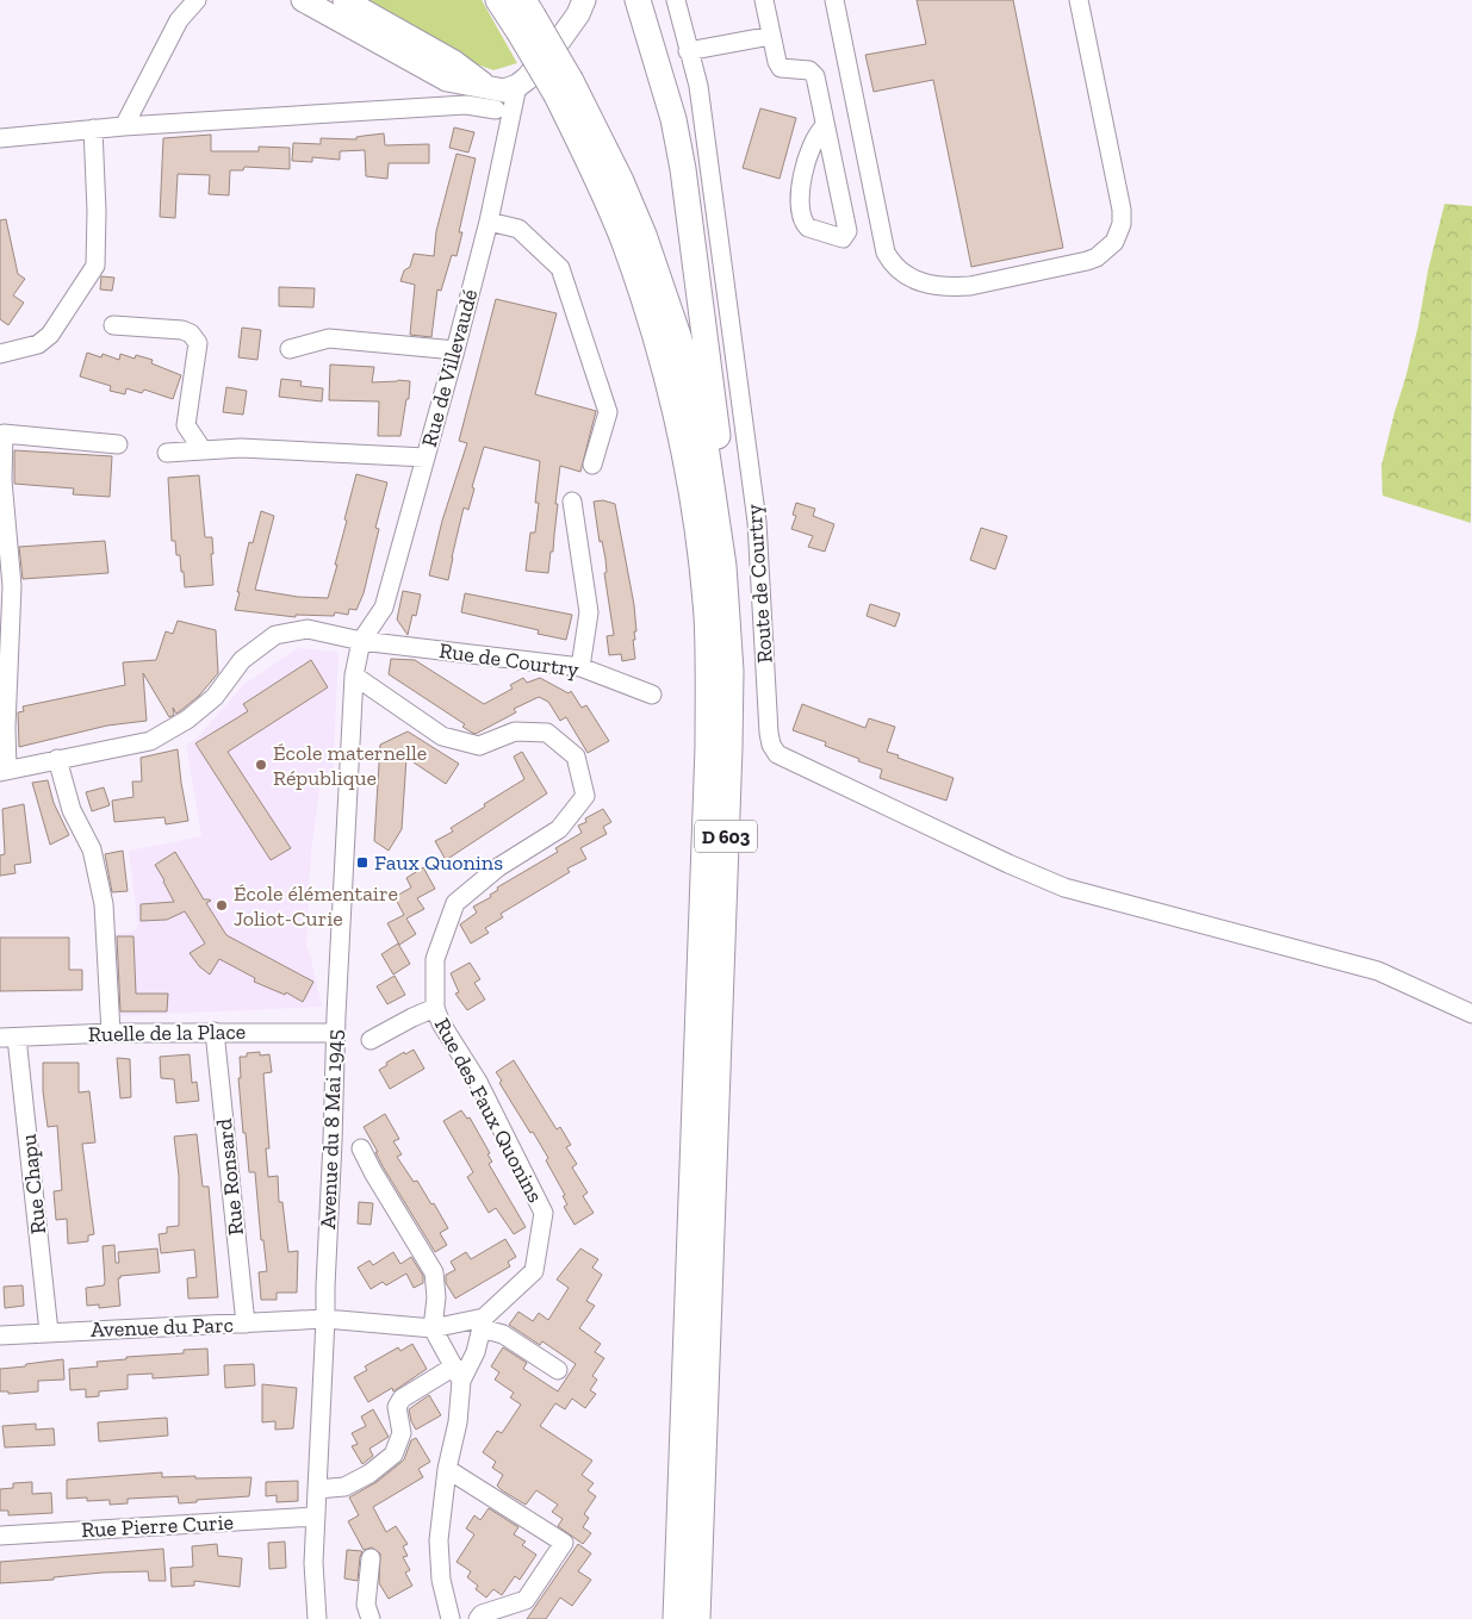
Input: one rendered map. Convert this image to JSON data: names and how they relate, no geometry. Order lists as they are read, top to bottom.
{
  "streets": {
    "highway": ["D 603"],
    "street": [
      "Rue de Villevaudé",
      "Route de Courtry",
      "Rue de Courtry",
      "Ruelle de la Place",
      "Rue des Faux Quonins",
      "Avenue du 8 Mai 1945",
      "Rue Ronsard",
      "Rue Chapu",
      "Avenue du Parc",
      "Rue Pierre Curie"
    ]
  },
  "crossings": [
    ["Rue de Villevaudé", "Rue de Courtry"],
    ["Rue de Villevaudé", "Avenue du 8 Mai 1945"],
    ["Rue de Courtry", "Avenue du 8 Mai 1945"],
    ["Ruelle de la Place", "Avenue du 8 Mai 1945"],
    ["Ruelle de la Place", "Rue Ronsard"],
    ["Ruelle de la Place", "Rue Chapu"],
    ["Rue des Faux Quonins", "Avenue du 8 Mai 1945"],
    ["Avenue du 8 Mai 1945", "Avenue du Parc"],
    ["Avenue du 8 Mai 1945", "Rue Pierre Curie"],
    ["Rue Ronsard", "Avenue du Parc"],
    ["Rue Chapu", "Avenue du Parc"]
  ],
  "places": {
    "other": ["École maternelle République", "École élémentaire Joliot-Curie"],
    "transit": ["Faux Quonins"]
  }
}
